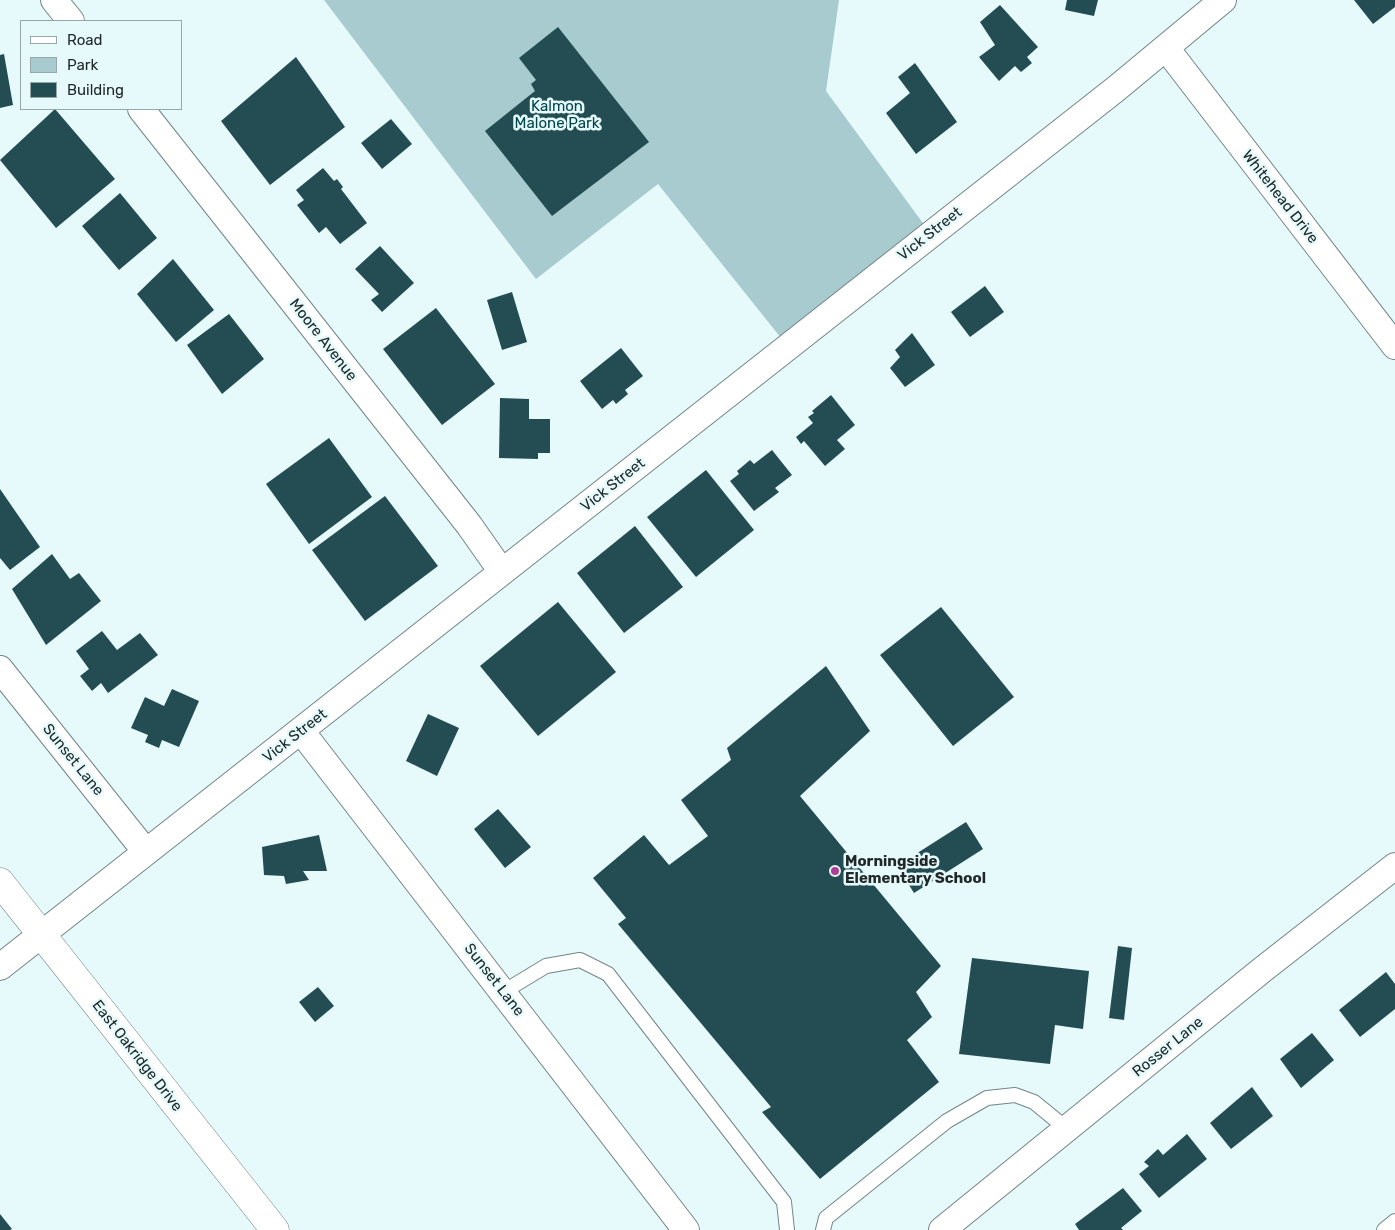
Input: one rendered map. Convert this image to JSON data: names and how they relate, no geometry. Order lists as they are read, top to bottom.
{
  "streets": {
    "main road": ["East Oakridge Drive"],
    "street": [
      "Whitehead Drive",
      "Vick Street",
      "Moore Avenue",
      "Sunset Lane",
      "Rosser Lane"
    ]
  },
  "crossings": [
    ["Whitehead Drive", "Vick Street"],
    ["Vick Street", "Moore Avenue"],
    ["Vick Street", "Sunset Lane"],
    ["Vick Street", "East Oakridge Drive"]
  ],
  "parks": ["Kalmon Malone Park"],
  "places": ["Morningside Elementary School"],
  "legend": ["Road", "Park", "Building"]
}
